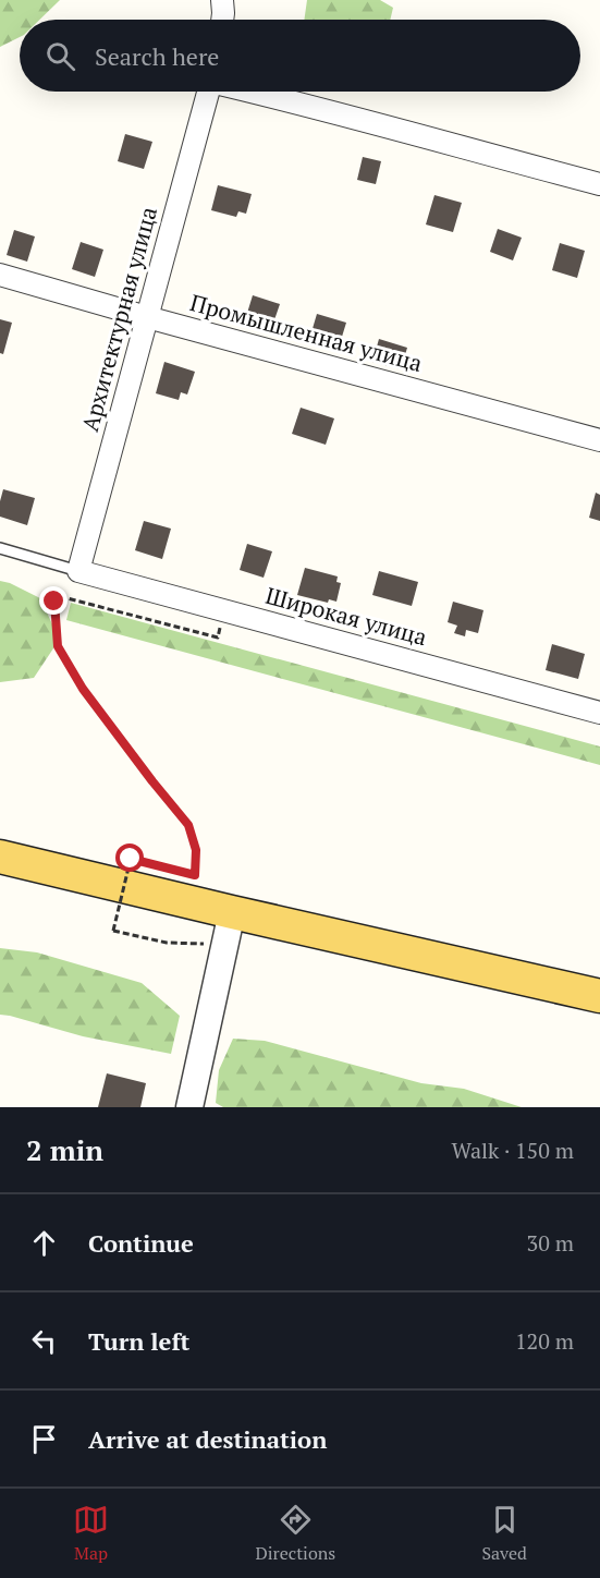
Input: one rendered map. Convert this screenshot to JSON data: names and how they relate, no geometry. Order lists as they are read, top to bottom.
{
  "streets": {
    "street": ["Архитектурная улица", "Промышленная улица", "Широкая улица"]
  },
  "crossings": [
    ["Архитектурная улица", "Промышленная улица"],
    ["Архитектурная улица", "Широкая улица"]
  ],
  "page": {
    "search": "Search here",
    "heading": ["2 min", "Walk · 150 m"],
    "list": [
      ["Continue", "30 m"],
      ["Turn left", "120 m"],
      "Arrive at destination"
    ],
    "nav": ["Map", "Directions", "Saved"]
  }
}
